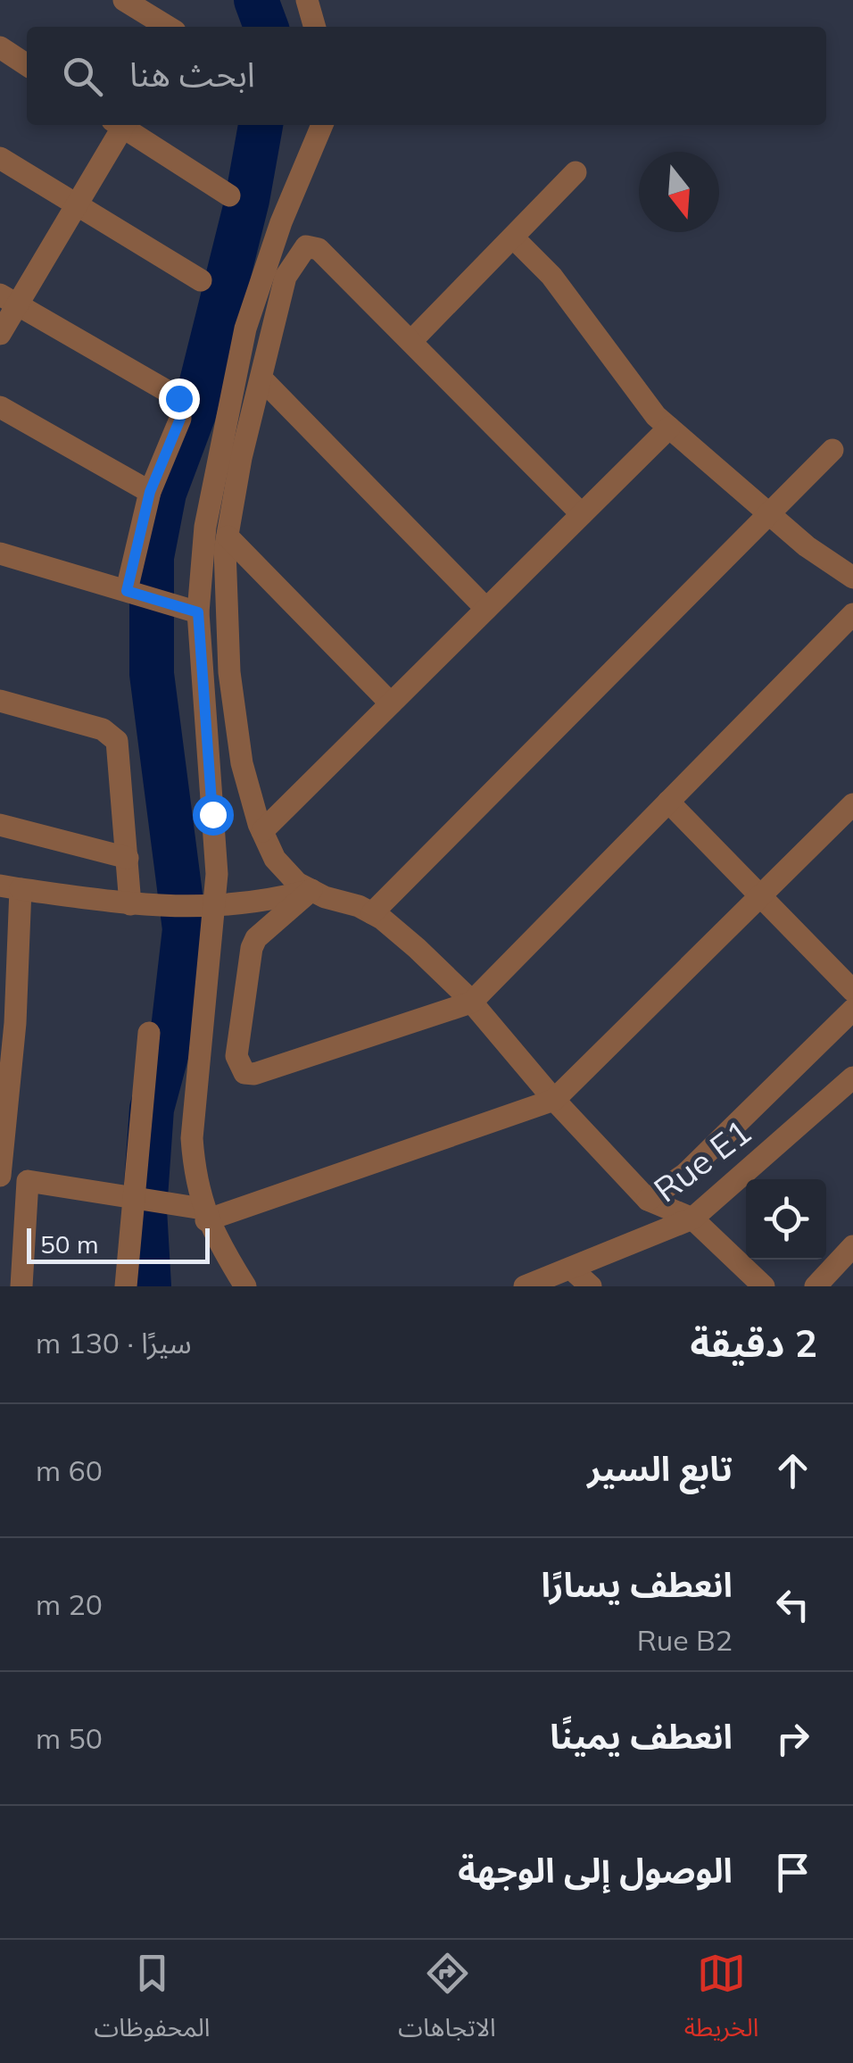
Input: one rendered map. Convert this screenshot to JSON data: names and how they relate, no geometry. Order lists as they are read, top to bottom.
{
  "streets": {
    "street": ["Rue E1"]
  },
  "scale_bar": "50 m",
  "north": "bottom",
  "page": {
    "search": "ابحث هنا",
    "scale": "50 m",
    "heading": ["2 دقيقة", "سيرًا · 130 m"],
    "list": [
      ["تابع السير", "60 m"],
      ["انعطف يسارًا", "Rue B2", "20 m"],
      ["انعطف يمينًا", "50 m"],
      "الوصول إلى الوجهة"
    ],
    "nav": ["الخريطة", "الاتجاهات", "المحفوظات"]
  }
}
